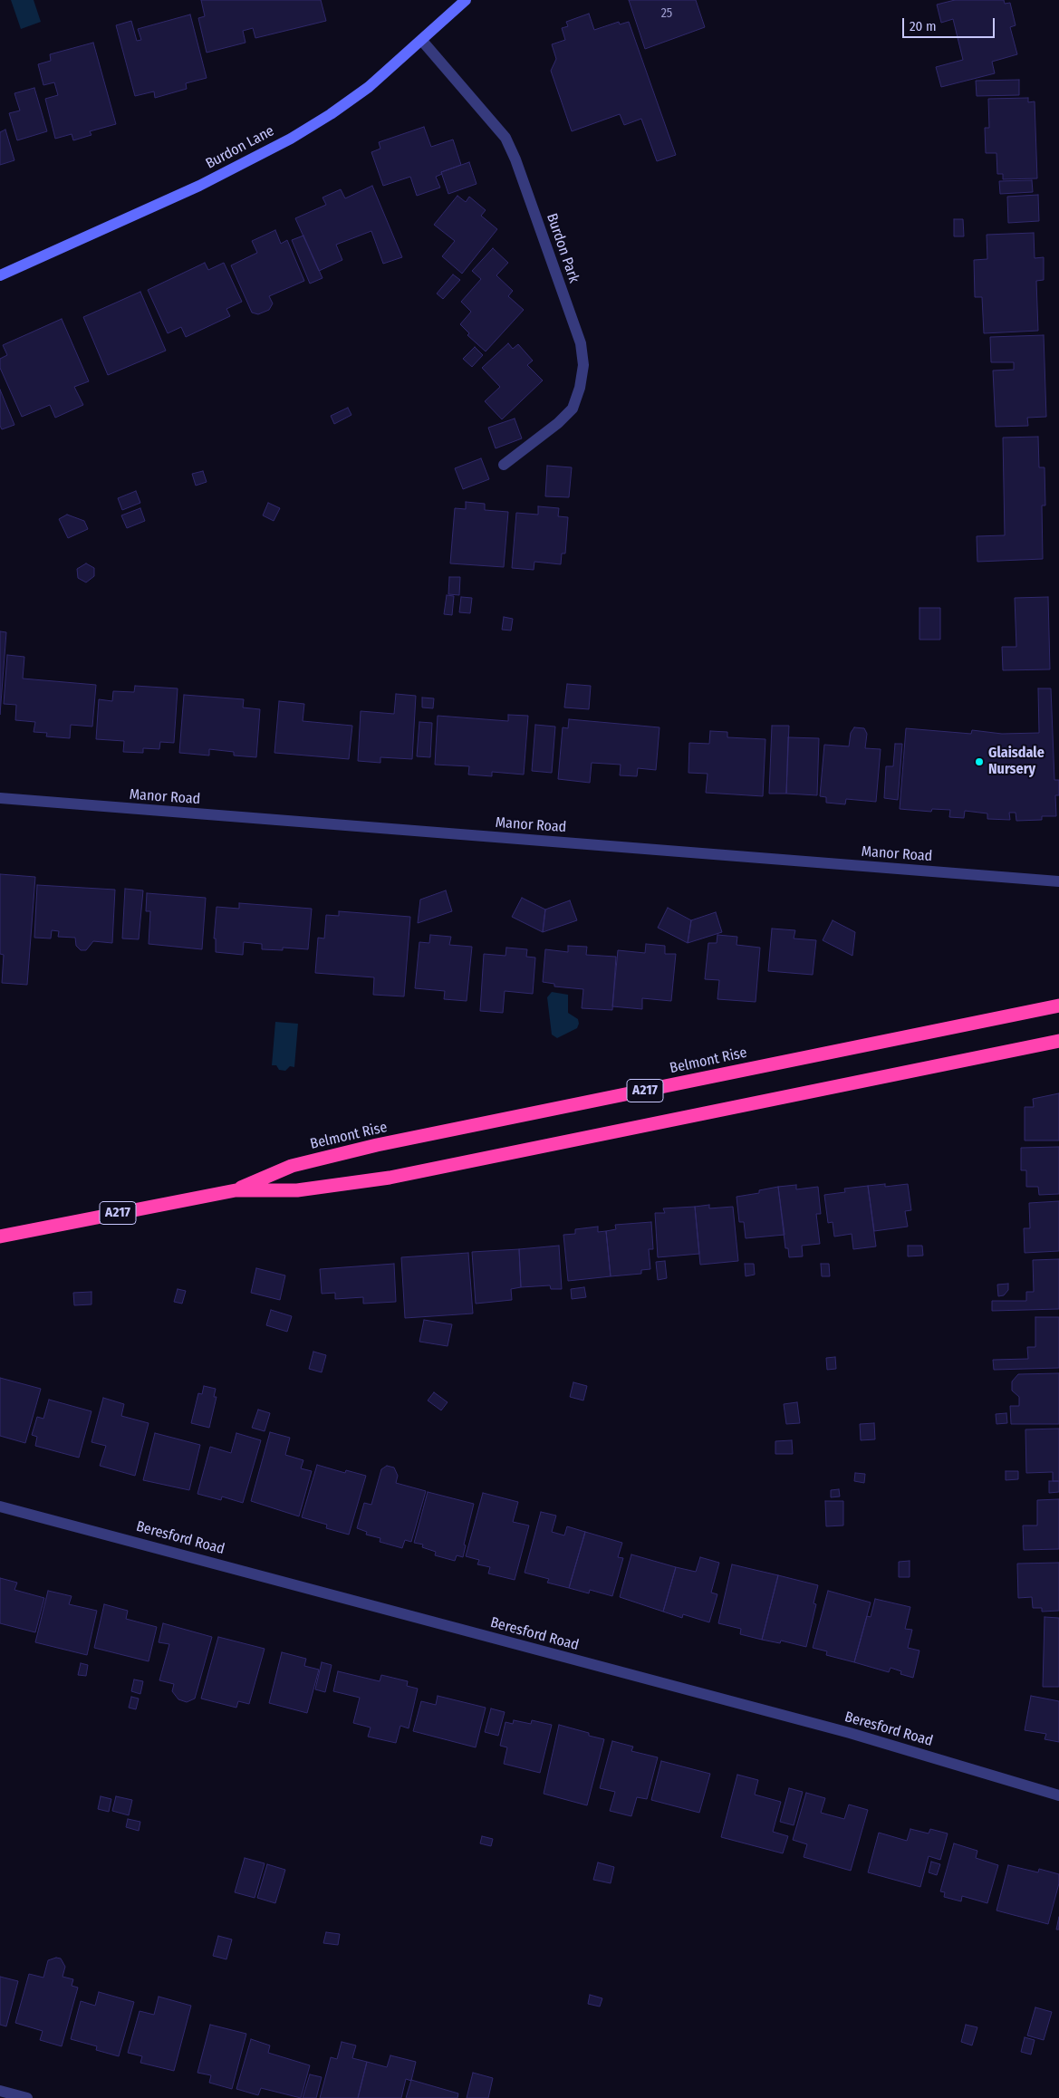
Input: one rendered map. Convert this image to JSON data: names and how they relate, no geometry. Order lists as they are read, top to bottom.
{
  "streets": {
    "highway": ["Belmont Rise", "A217"],
    "street": [
      "Burdon Lane",
      "Burdon Park",
      "Manor Road",
      "Beresford Road"
    ]
  },
  "crossings": [
    ["Burdon Lane", "Burdon Park"]
  ],
  "places": ["Glaisdale Nursery"],
  "house_numbers": ["25"],
  "scale_bar": "20 m"
}
